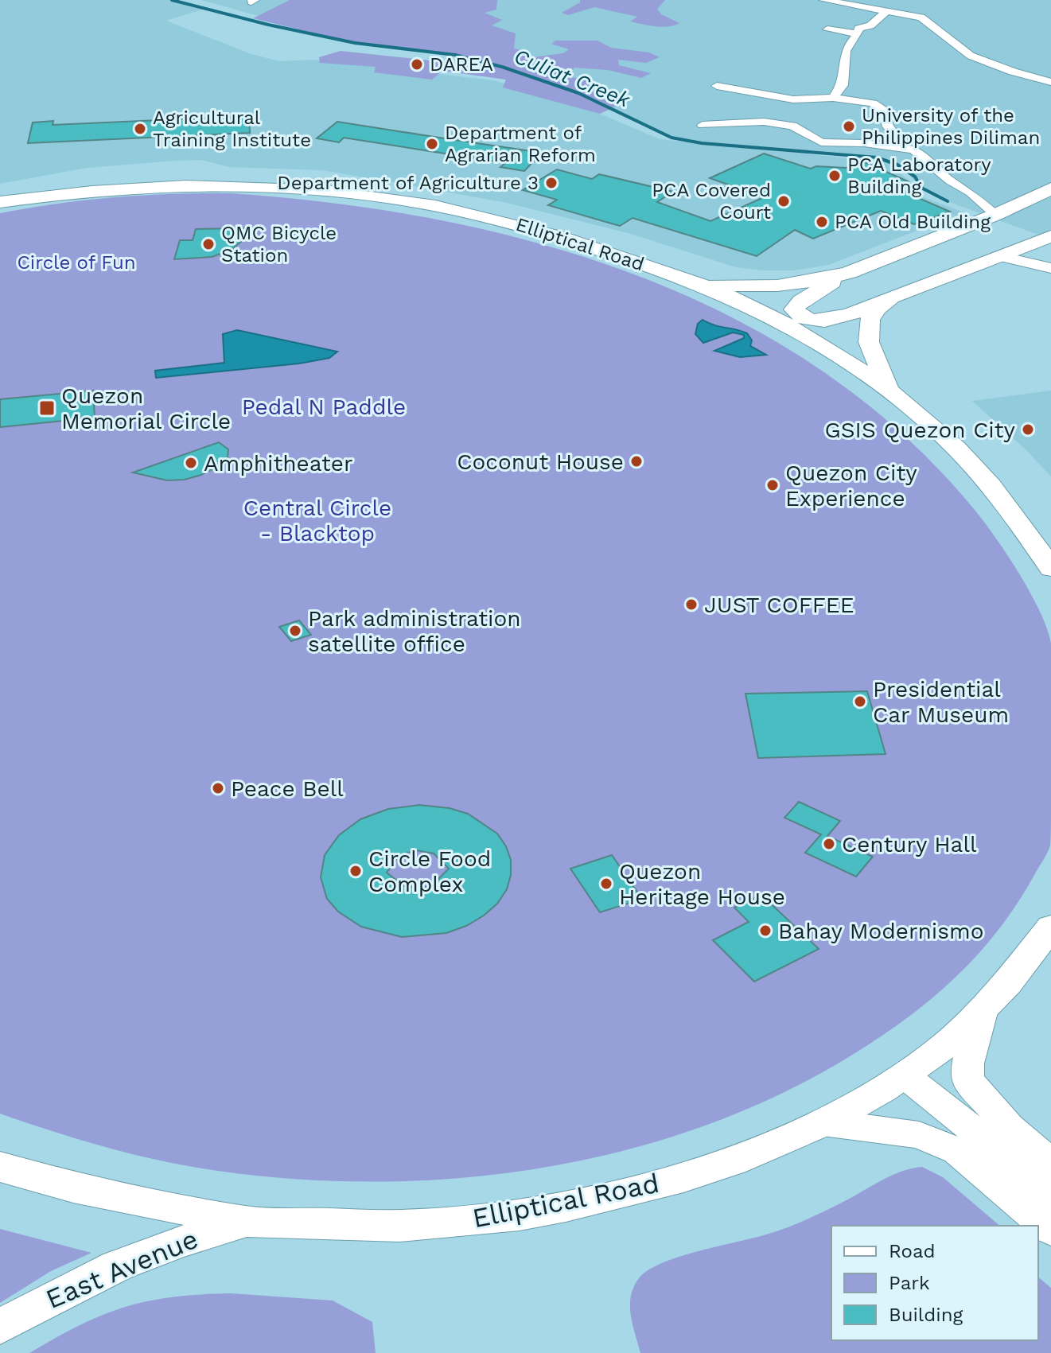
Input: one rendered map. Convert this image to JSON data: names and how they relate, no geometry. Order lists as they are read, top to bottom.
{
  "streets": {
    "main road": ["Elliptical Road", "East Avenue"]
  },
  "crossings": [
    ["Elliptical Road", "East Avenue"]
  ],
  "water": ["Culiat Creek"],
  "parks": ["Circle of Fun", "Pedal N Paddle", "Central Circle - Blacktop"],
  "places": {
    "other": [
      "DAREA",
      "University of the Philippines Diliman",
      "Agricultural Training Institute",
      "Department of Agrarian Reform",
      "PCA Laboratory Building",
      "Department of Agriculture 3",
      "PCA Covered Court",
      "PCA Old Building",
      "QMC Bicycle Station",
      "GSIS Quezon City",
      "Coconut House",
      "Amphitheater",
      "Quezon City Experience",
      "JUST COFFEE",
      "Park administration satellite office",
      "Presidential Car Museum",
      "Peace Bell",
      "Century Hall",
      "Circle Food Complex",
      "Quezon Heritage House",
      "Bahay Modernismo"
    ],
    "transit": ["Quezon Memorial Circle"]
  },
  "legend": ["Road", "Park", "Building"]
}
